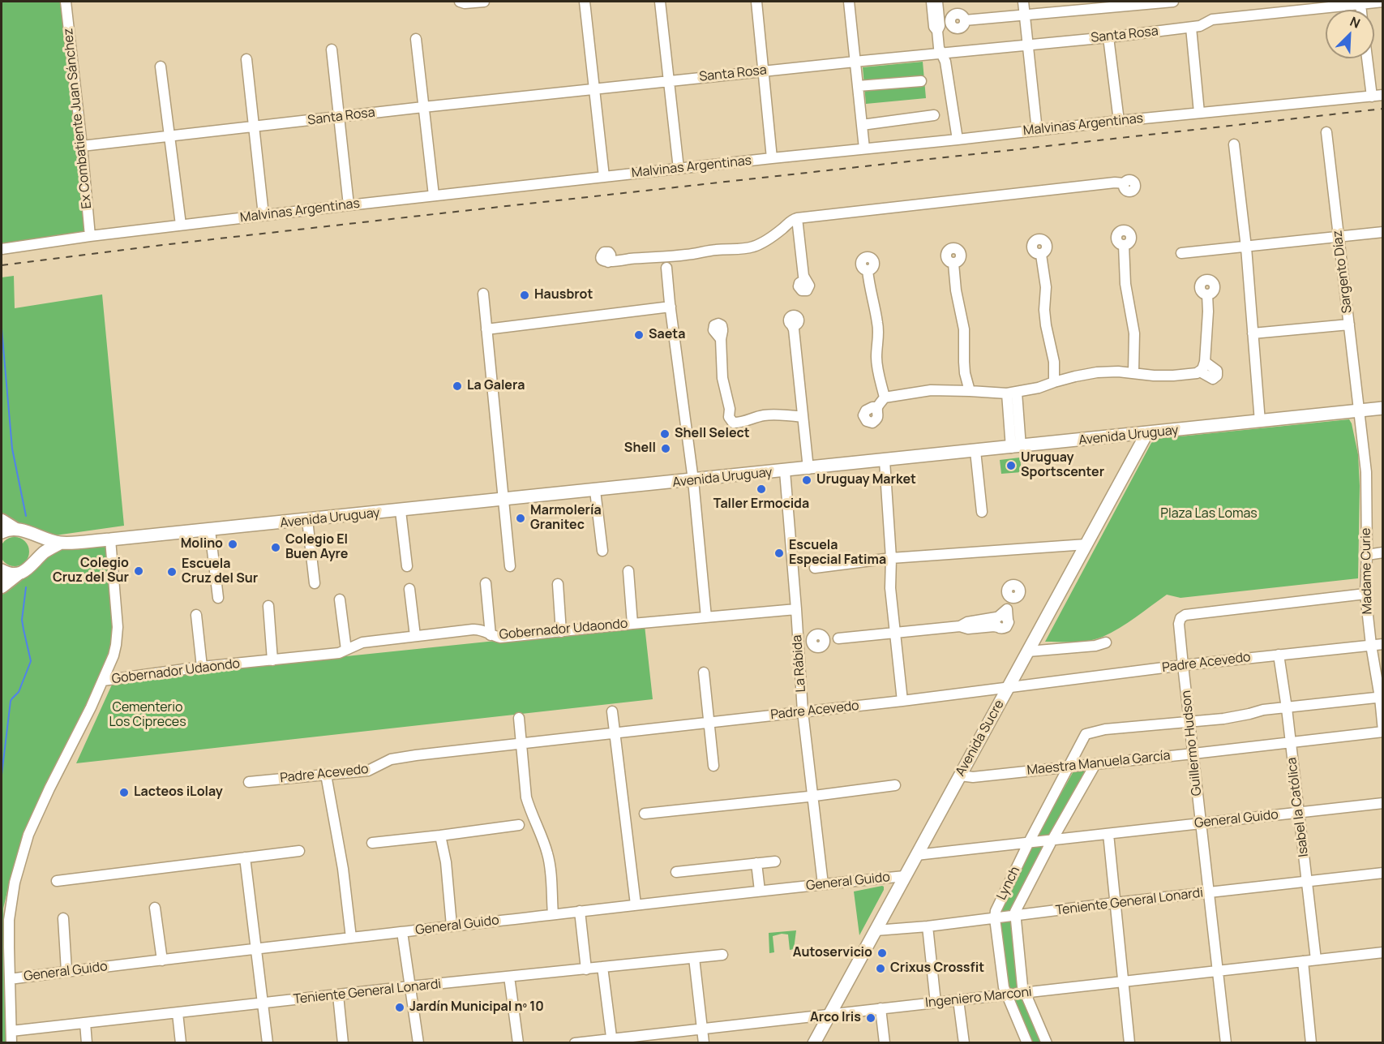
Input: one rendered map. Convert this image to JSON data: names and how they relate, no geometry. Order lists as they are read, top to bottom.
{
  "streets": {
    "main road": ["Avenida Uruguay", "Avenida Sucre"],
    "street": [
      "Santa Rosa",
      "Ex Combatiente Juan Sánchez",
      "Malvinas Argentinas",
      "Sargento Díaz",
      "Madame Curie",
      "Gobernador Udaondo",
      "Padre Acevedo",
      "La Rábida",
      "Guillermo Hudson",
      "Maestra Manuela García",
      "Isabel la Católica",
      "General Guido",
      "Lynch",
      "Teniente General Lonardi",
      "Ingeniero Marconi"
    ]
  },
  "crossings": [
    ["Santa Rosa", "Ex Combatiente Juan Sánchez"],
    ["Ex Combatiente Juan Sánchez", "Malvinas Argentinas"],
    ["Sargento Díaz", "Avenida Uruguay"],
    ["Sargento Díaz", "Madame Curie"],
    ["Avenida Uruguay", "Madame Curie"],
    ["Avenida Uruguay", "La Rábida"],
    ["Avenida Uruguay", "Avenida Sucre"],
    ["Madame Curie", "Padre Acevedo"],
    ["Madame Curie", "Guillermo Hudson"],
    ["Madame Curie", "Maestra Manuela García"],
    ["Gobernador Udaondo", "La Rábida"],
    ["Padre Acevedo", "La Rábida"],
    ["Padre Acevedo", "Avenida Sucre"],
    ["Padre Acevedo", "Guillermo Hudson"],
    ["Padre Acevedo", "Isabel la Católica"],
    ["La Rábida", "General Guido"],
    ["Avenida Sucre", "Maestra Manuela García"],
    ["Avenida Sucre", "General Guido"],
    ["Avenida Sucre", "Teniente General Lonardi"],
    ["Avenida Sucre", "Ingeniero Marconi"],
    ["Guillermo Hudson", "Maestra Manuela García"],
    ["Guillermo Hudson", "General Guido"],
    ["Guillermo Hudson", "Lynch"],
    ["Guillermo Hudson", "Teniente General Lonardi"],
    ["Guillermo Hudson", "Ingeniero Marconi"],
    ["Maestra Manuela García", "Isabel la Católica"],
    ["Maestra Manuela García", "Lynch"],
    ["Isabel la Católica", "General Guido"],
    ["Isabel la Católica", "Teniente General Lonardi"],
    ["Isabel la Católica", "Ingeniero Marconi"],
    ["General Guido", "Lynch"],
    ["Lynch", "Teniente General Lonardi"],
    ["Lynch", "Ingeniero Marconi"]
  ],
  "parks": ["Plaza Las Lomas", "Cementerio Los Cipreces"],
  "places": [
    "Hausbrot",
    "Saeta",
    "La Galera",
    "Shell Select",
    "Shell",
    "Uruguay Sportscenter",
    "Uruguay Market",
    "Taller Ermocida",
    "Marmolería Granitec",
    "Molino",
    "Colegio El Buen Ayre",
    "Escuela Especial Fatima",
    "Colegio Cruz del Sur",
    "Escuela Cruz del Sur",
    "Lacteos iLolay",
    "Autoservicio",
    "Crixus Crossfit",
    "Jardín Municipal nº 10",
    "Arco Iris"
  ],
  "north": "top right"
}
